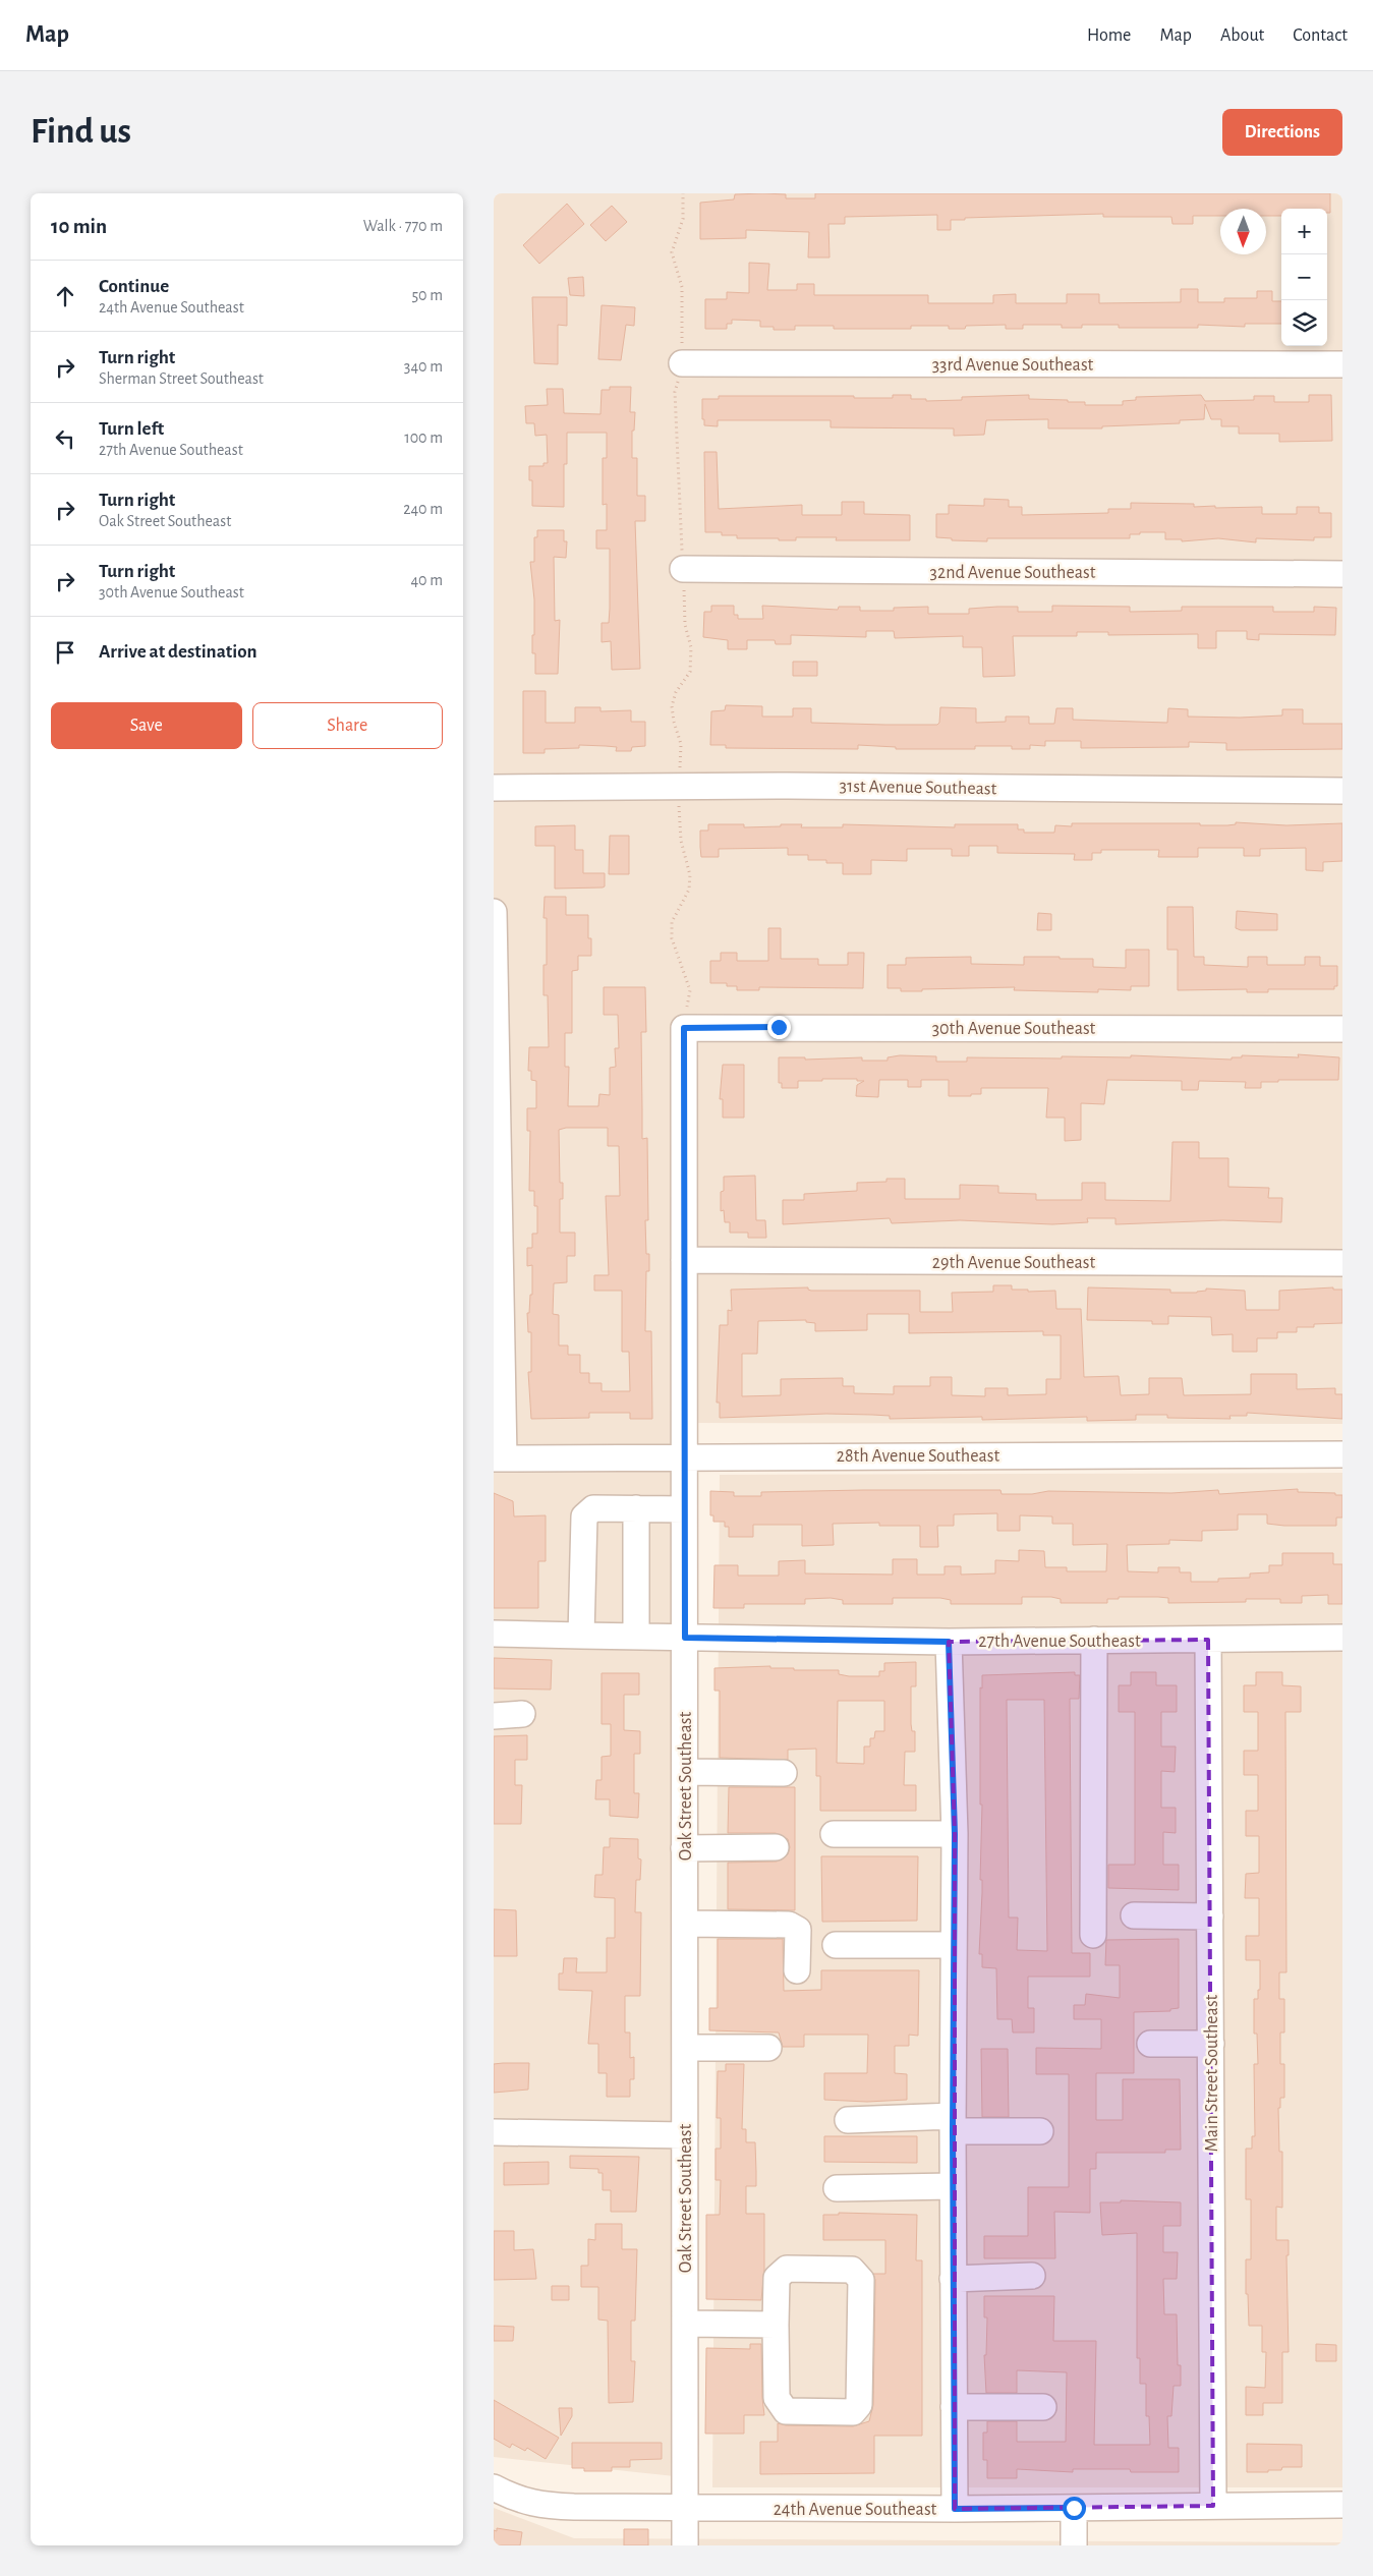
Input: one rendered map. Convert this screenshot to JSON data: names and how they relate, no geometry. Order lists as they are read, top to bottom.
{
  "streets": {
    "street": [
      "33rd Avenue Southeast",
      "32nd Avenue Southeast",
      "31st Avenue Southeast",
      "30th Avenue Southeast",
      "29th Avenue Southeast",
      "28th Avenue Southeast",
      "27th Avenue Southeast",
      "Oak Street Southeast",
      "Main Street Southeast",
      "24th Avenue Southeast"
    ]
  },
  "crossings": [
    ["30th Avenue Southeast", "Oak Street Southeast"],
    ["29th Avenue Southeast", "Oak Street Southeast"],
    ["28th Avenue Southeast", "Oak Street Southeast"],
    ["27th Avenue Southeast", "Oak Street Southeast"],
    ["27th Avenue Southeast", "Main Street Southeast"],
    ["Oak Street Southeast", "24th Avenue Southeast"],
    ["Main Street Southeast", "24th Avenue Southeast"]
  ],
  "north": "bottom",
  "page": {
    "header": "Map",
    "nav": [
      "Home",
      "Map",
      "About",
      "Contact"
    ],
    "buttons": [
      "Directions",
      ["Save", "Share"]
    ],
    "title": "Find us",
    "heading": ["10 min", "Walk · 770 m"],
    "map_buttons": ["+", "−"],
    "list": [
      ["Continue", "24th Avenue Southeast", "50 m"],
      ["Turn right", "Sherman Street Southeast", "340 m"],
      ["Turn left", "27th Avenue Southeast", "100 m"],
      ["Turn right", "Oak Street Southeast", "240 m"],
      ["Turn right", "30th Avenue Southeast", "40 m"],
      "Arrive at destination"
    ]
  }
}
